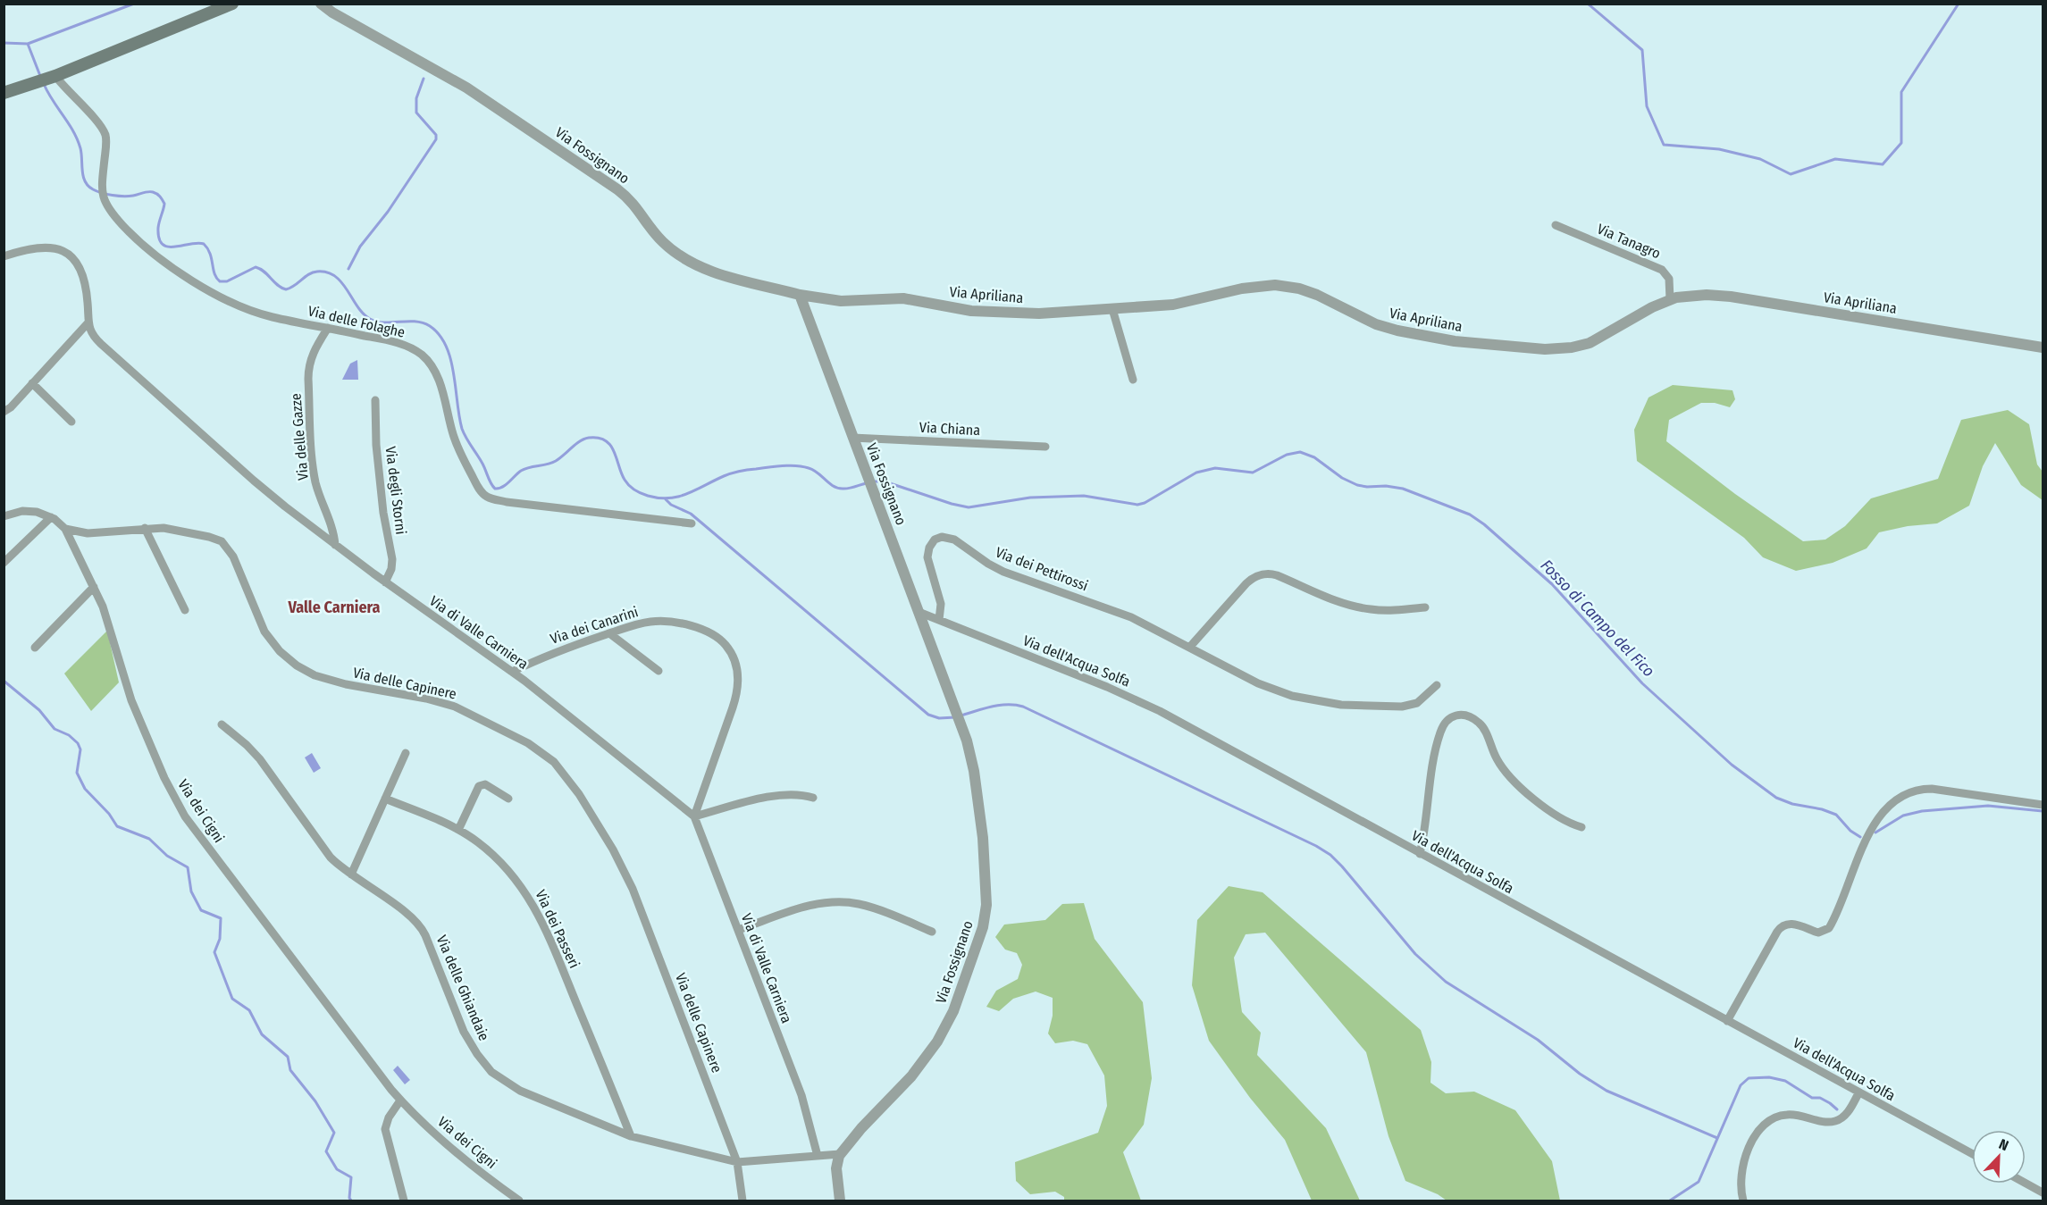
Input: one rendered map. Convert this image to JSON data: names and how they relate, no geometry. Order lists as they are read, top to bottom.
{
  "streets": {
    "street": [
      "Via Fossignano",
      "Via Tanagro",
      "Via Apriliana",
      "Via delle Folaghe",
      "Via Chiana",
      "Via delle Gazze",
      "Via degli Storni",
      "Via dei Pettirossi",
      "Via dei Canarini",
      "Via di Valle Carniera",
      "Via dell'Acqua Solfa",
      "Via delle Capinere",
      "Via dei Cigni",
      "Via dei Passeri",
      "Via delle Ghiandaie"
    ]
  },
  "crossings": [
    ["Via Fossignano", "Via Apriliana"],
    ["Via Fossignano", "Via Chiana"],
    ["Via Fossignano", "Via dell'Acqua Solfa"],
    ["Via Fossignano", "Via delle Ghiandaie"],
    ["Via Tanagro", "Via Apriliana"],
    ["Via delle Folaghe", "Via delle Gazze"],
    ["Via delle Gazze", "Via di Valle Carniera"],
    ["Via degli Storni", "Via di Valle Carniera"],
    ["Via dei Pettirossi", "Via dell'Acqua Solfa"],
    ["Via dei Canarini", "Via di Valle Carniera"],
    ["Via di Valle Carniera", "Via delle Ghiandaie"],
    ["Via delle Capinere", "Via dei Cigni"],
    ["Via delle Capinere", "Via delle Ghiandaie"],
    ["Via dei Passeri", "Via delle Ghiandaie"]
  ],
  "districts": ["Valle Carniera"],
  "water": ["Fosso di Campo del Fico"],
  "north": "top right"
}
